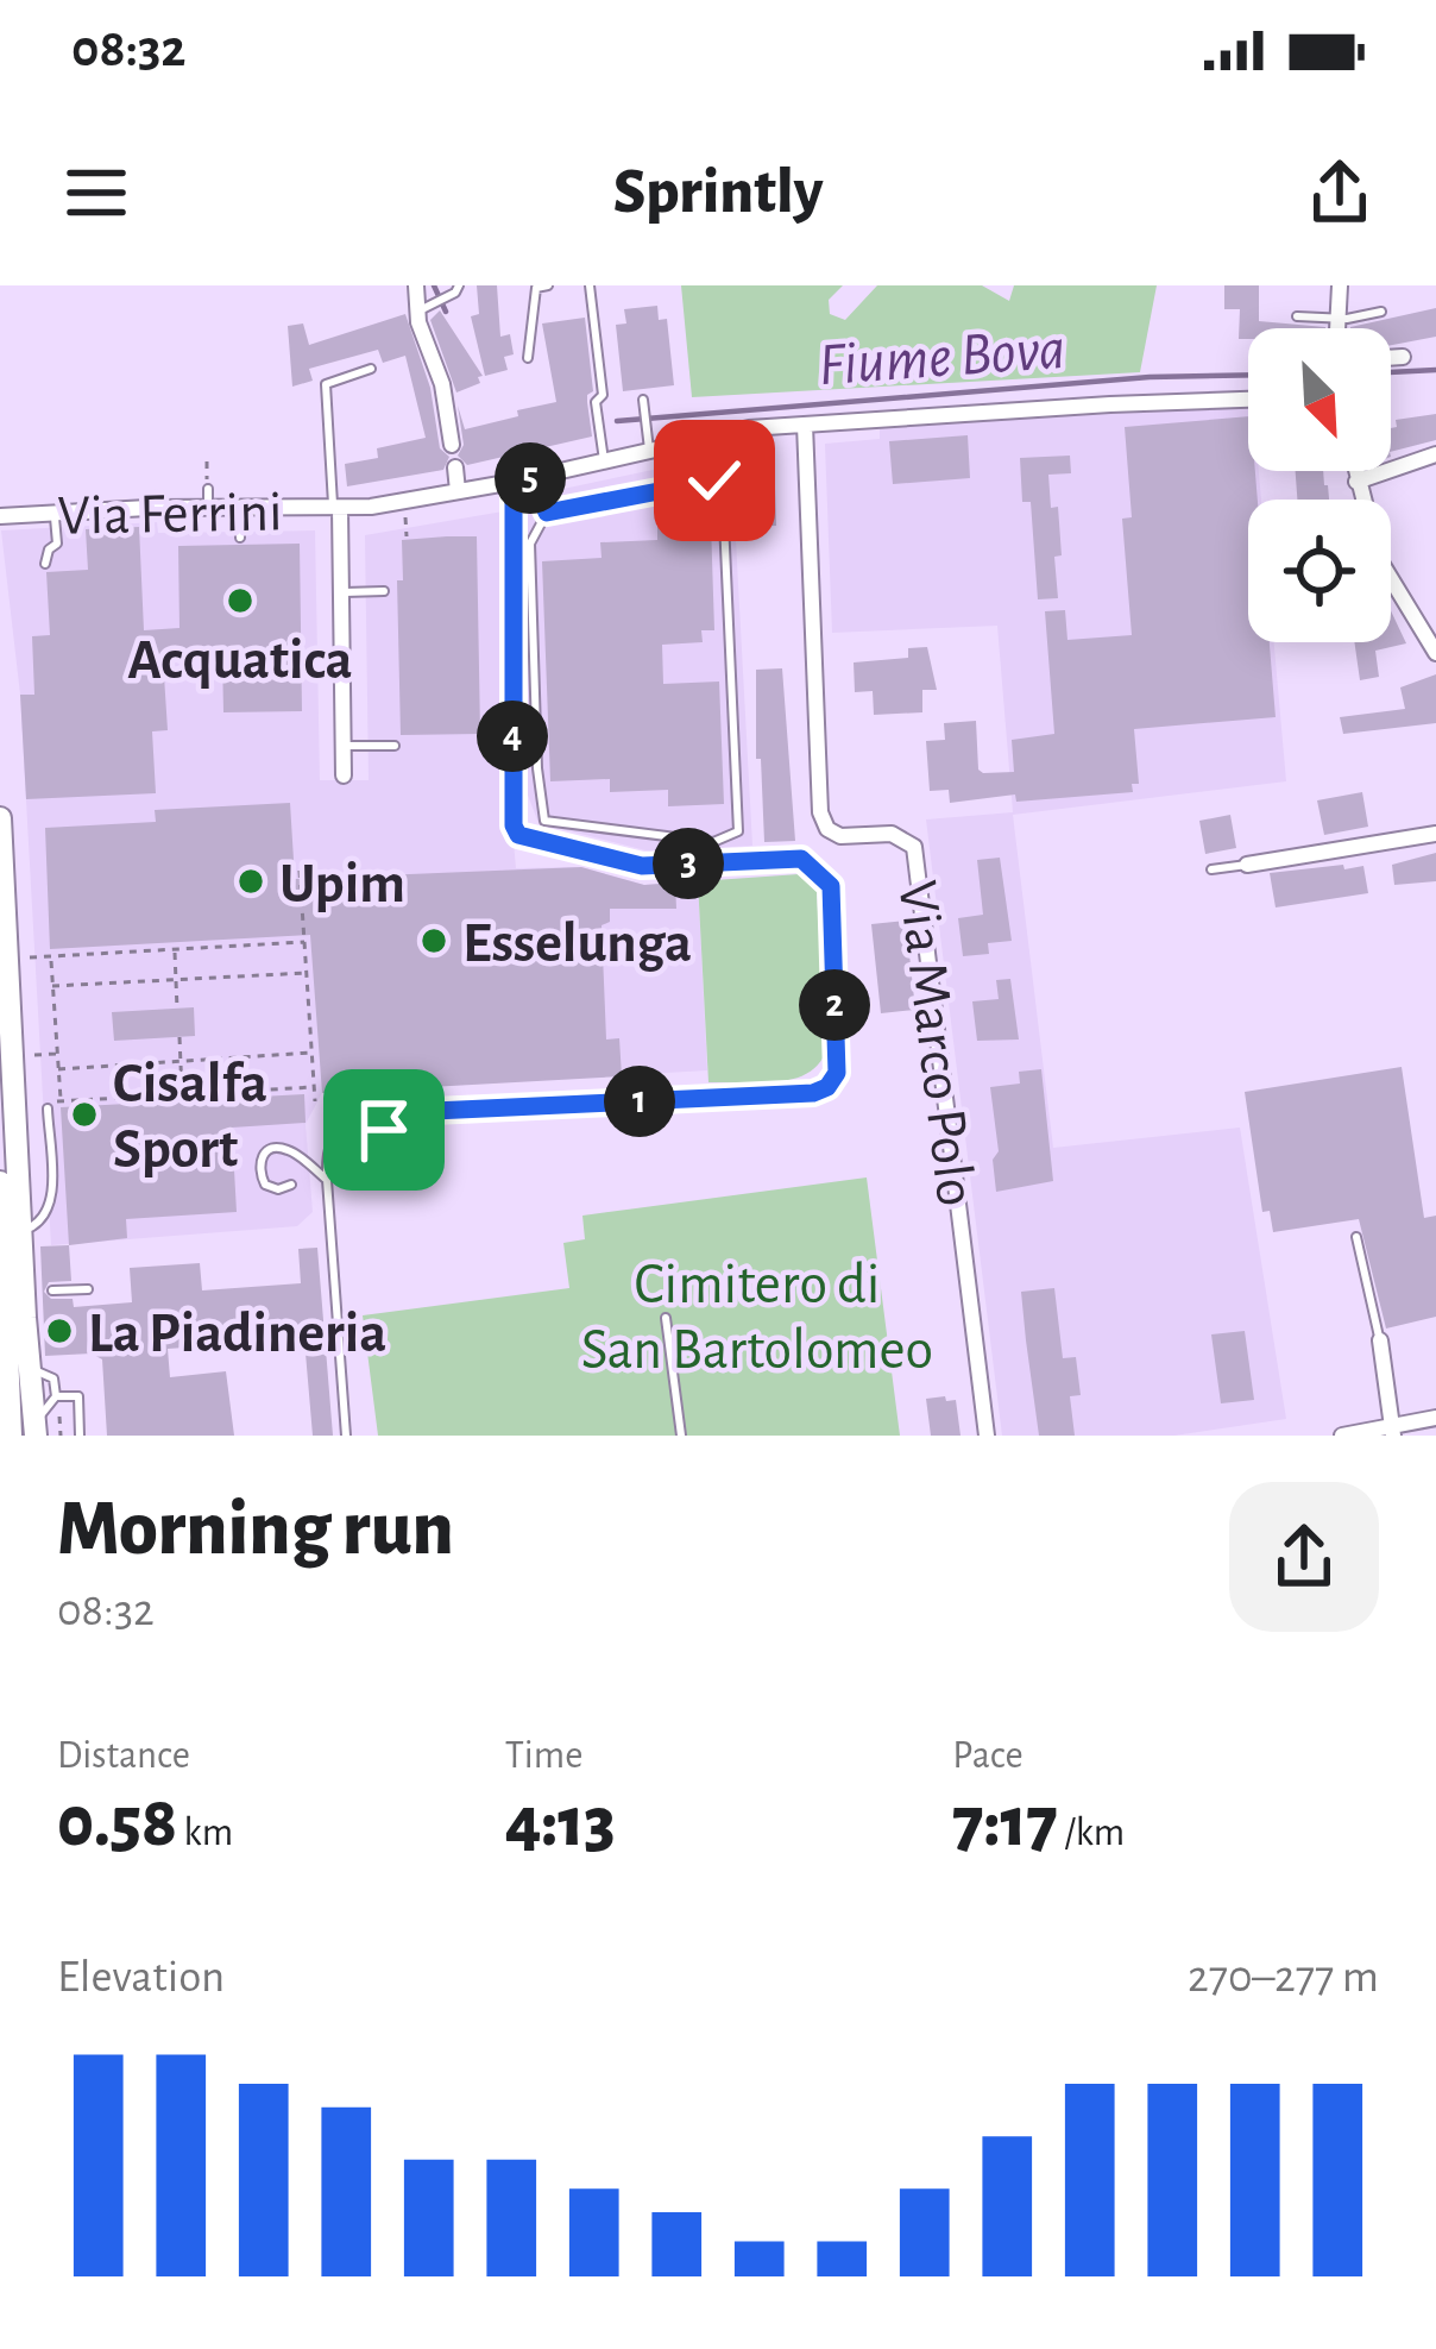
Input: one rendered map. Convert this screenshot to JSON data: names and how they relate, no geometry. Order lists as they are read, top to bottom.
{
  "streets": {
    "street": ["Via Ferrini", "Via Marco Polo"]
  },
  "crossings": [
    ["Via Ferrini", "Via Marco Polo"]
  ],
  "water": ["Fiume Bova"],
  "parks": ["Cimitero di San Bartolomeo"],
  "places": [
    "Acquatica",
    "Upim",
    "Esselunga",
    "Cisalfa Sport",
    "La Piadineria"
  ],
  "north": "bottom right",
  "page": {
    "status": "08:32",
    "header": "Sprintly",
    "pins": [
      "5",
      "4",
      "3",
      "2",
      "1"
    ],
    "heading": ["Morning run", "08:32"],
    "stats": [
      ["Distance", "0.58 km"],
      ["Time", "4:13"],
      ["Pace", "7:17 /km"]
    ],
    "chart": ["Elevation", "270–277 m"]
  }
}
